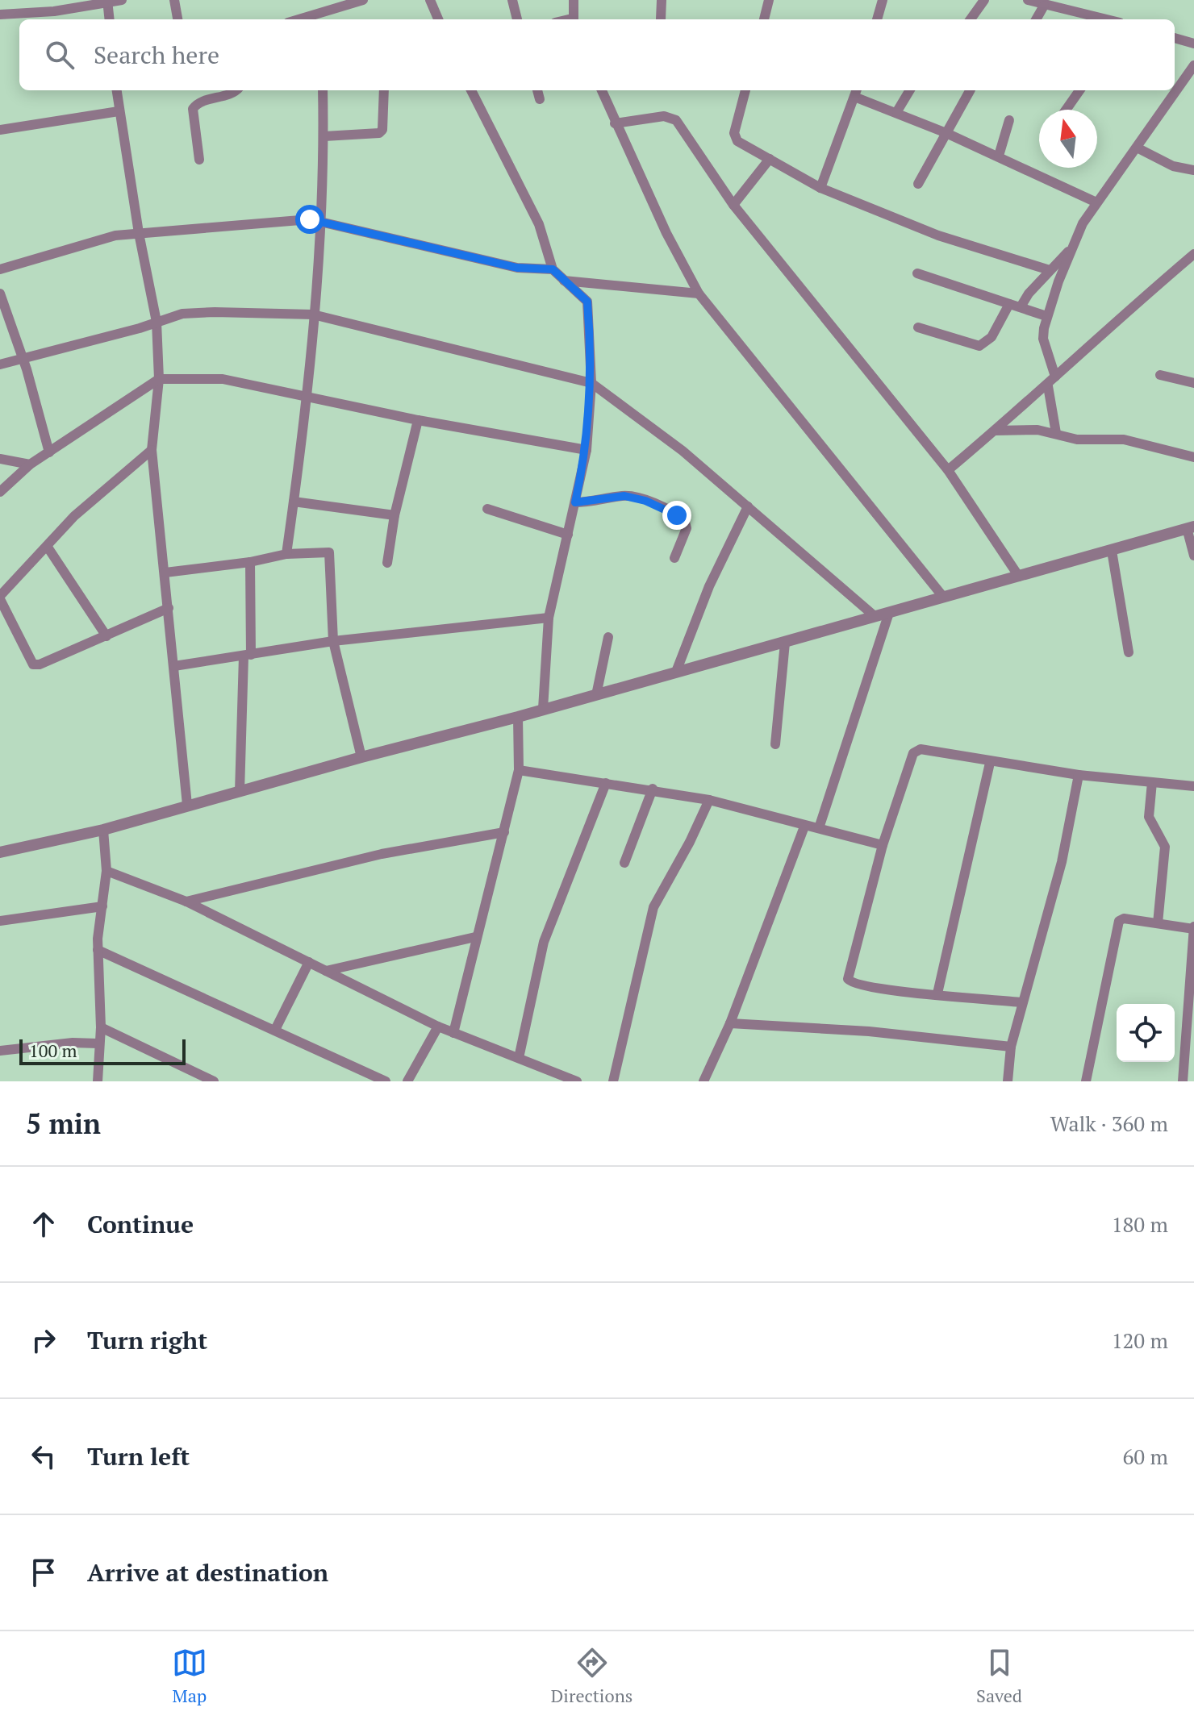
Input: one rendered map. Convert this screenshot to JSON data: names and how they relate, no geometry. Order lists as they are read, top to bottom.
{
  "scale_bar": "100 m",
  "north": "top",
  "page": {
    "search": "Search here",
    "scale": "100 m",
    "heading": ["5 min", "Walk · 360 m"],
    "list": [
      ["Continue", "180 m"],
      ["Turn right", "120 m"],
      ["Turn left", "60 m"],
      "Arrive at destination"
    ],
    "nav": ["Map", "Directions", "Saved"]
  }
}
